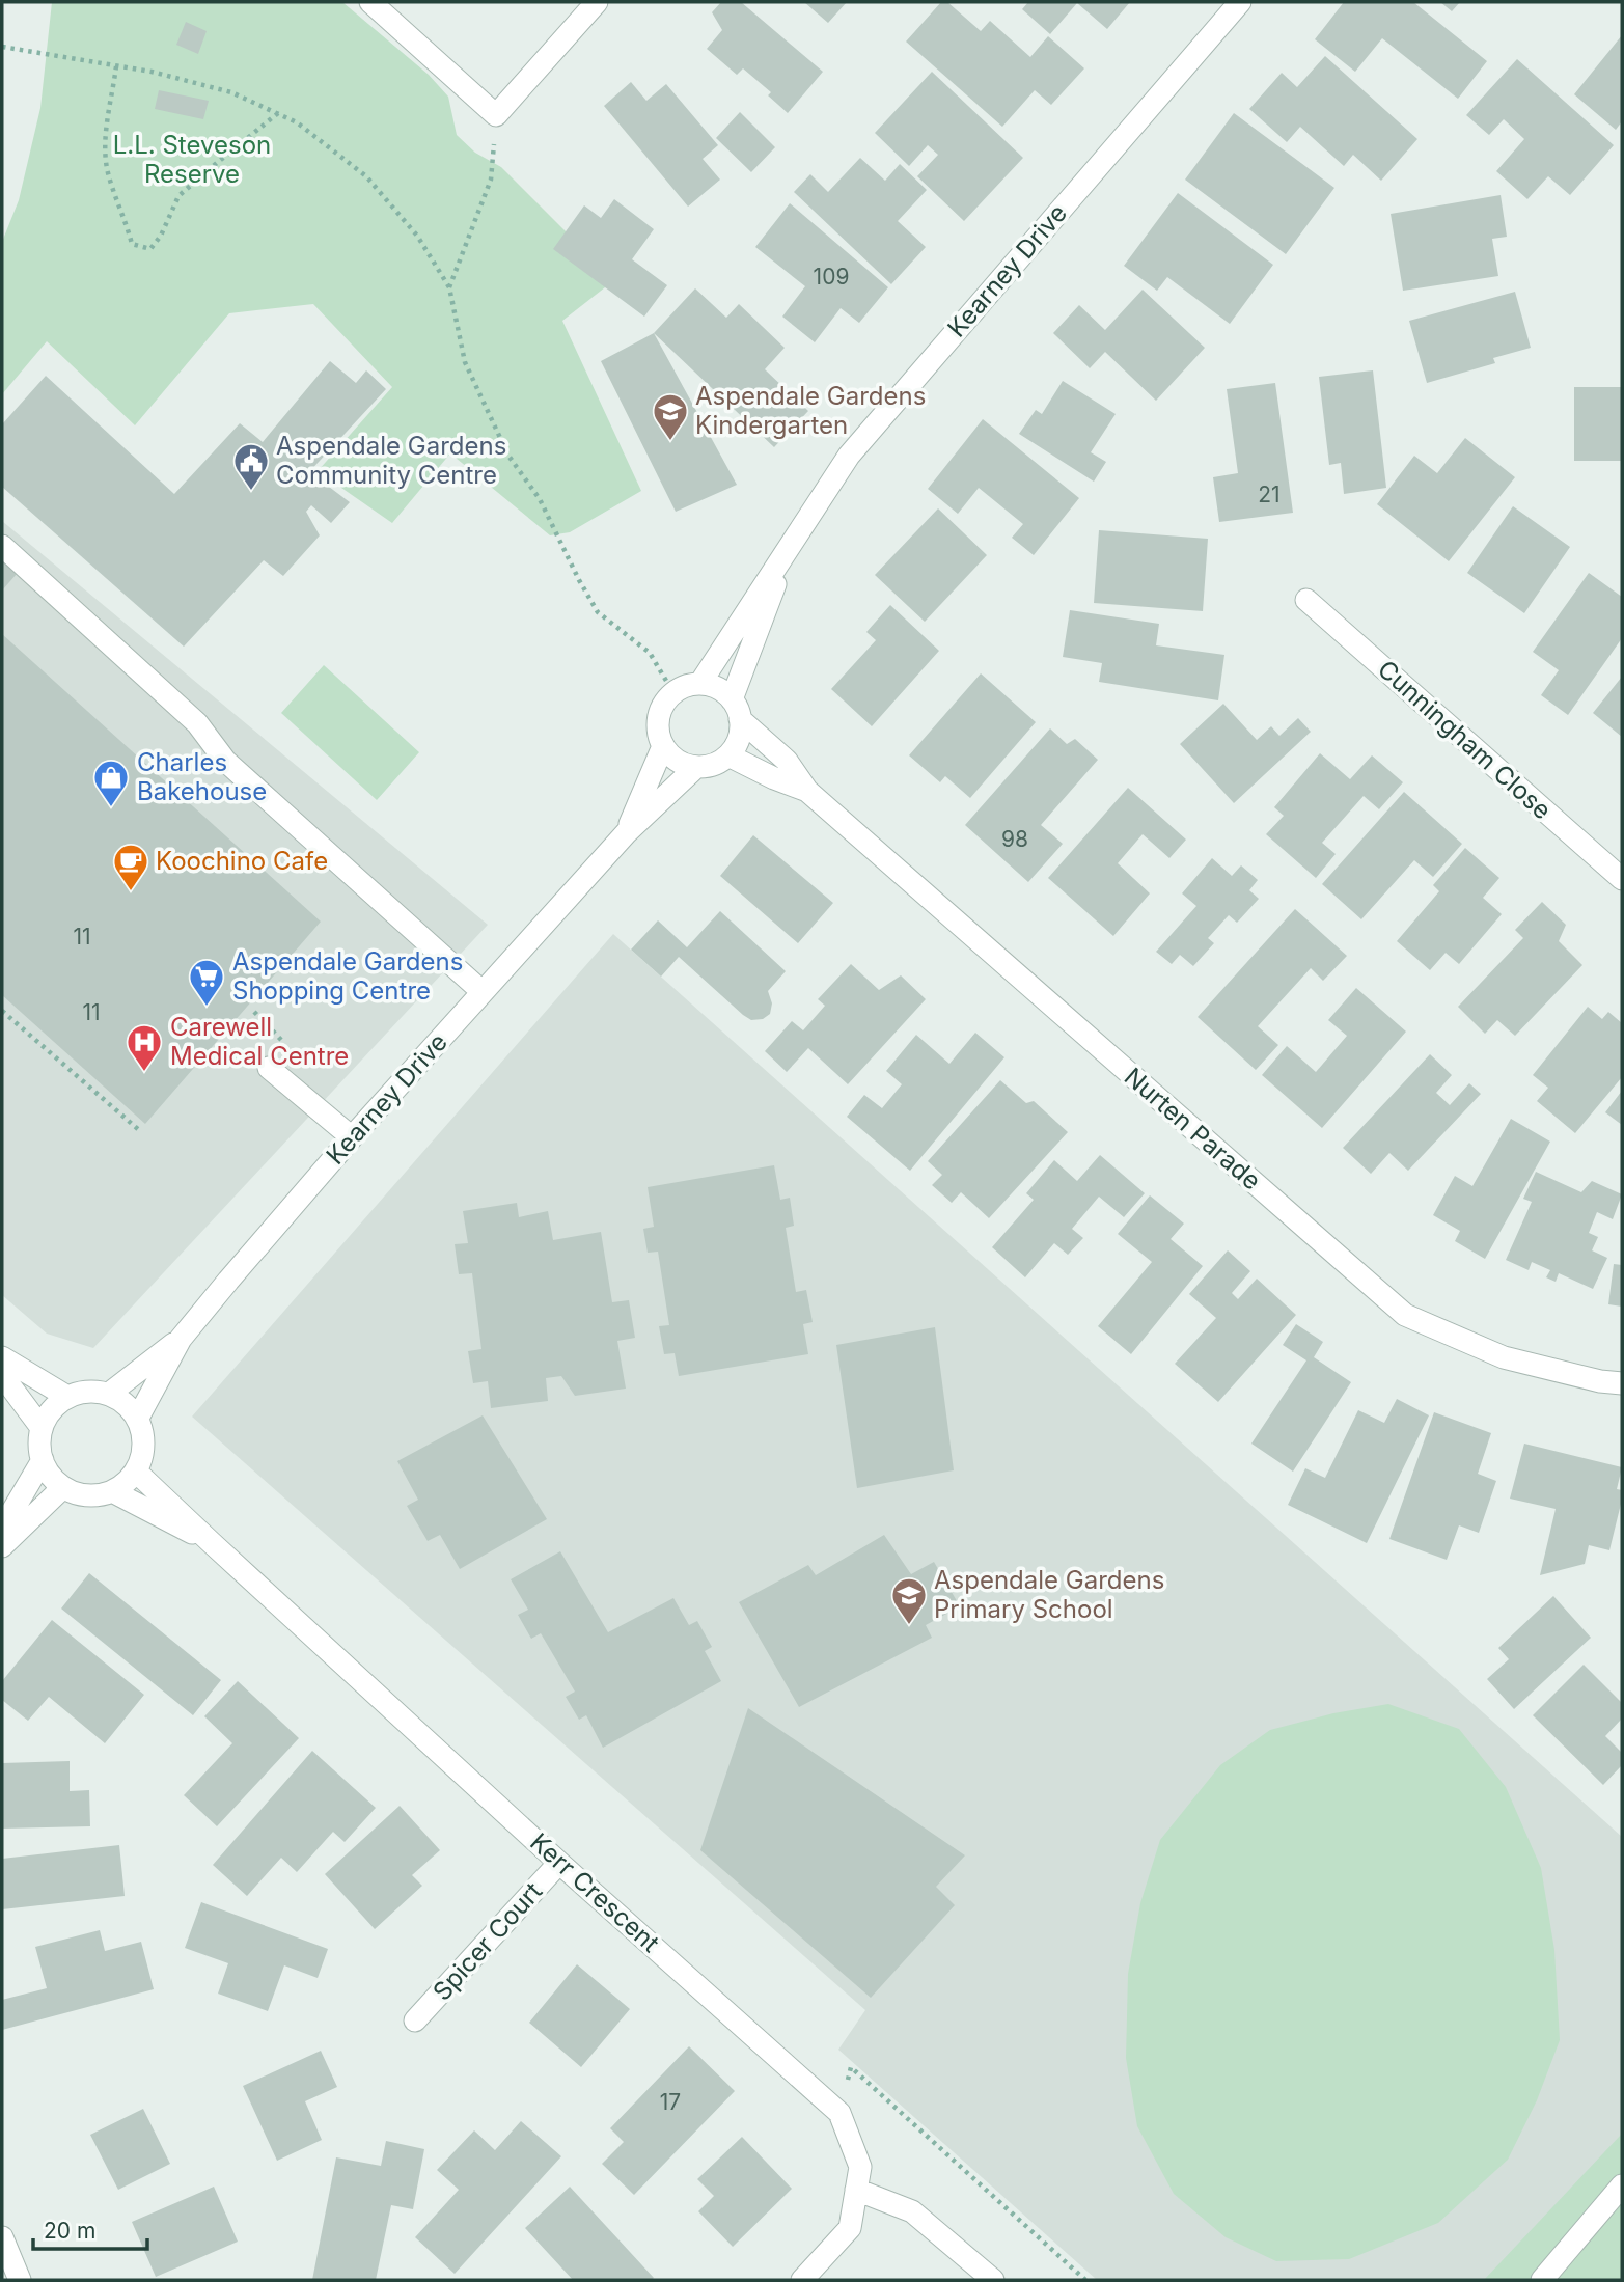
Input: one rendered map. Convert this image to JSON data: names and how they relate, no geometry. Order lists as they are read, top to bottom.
{
  "streets": {
    "street": [
      "Kearney Drive",
      "Cunningham Close",
      "Nurten Parade",
      "Kerr Crescent",
      "Spicer Court"
    ]
  },
  "crossings": [
    ["Kearney Drive", "Nurten Parade"],
    ["Kearney Drive", "Kerr Crescent"],
    ["Kerr Crescent", "Spicer Court"]
  ],
  "parks": ["L.L. Steveson Reserve"],
  "places": {
    "school or university": ["Aspendale Gardens Kindergarten", "Aspendale Gardens Primary School"],
    "public building": ["Aspendale Gardens Community Centre"],
    "shop": ["Charles Bakehouse"],
    "cafe": ["Koochino Cafe"],
    "supermarket": ["Aspendale Gardens Shopping Centre"],
    "hospital": ["Carewell Medical Centre"]
  },
  "house_numbers": [
    "109",
    "21",
    "98",
    "11",
    "11",
    "17"
  ],
  "scale_bar": "20 m"
}
